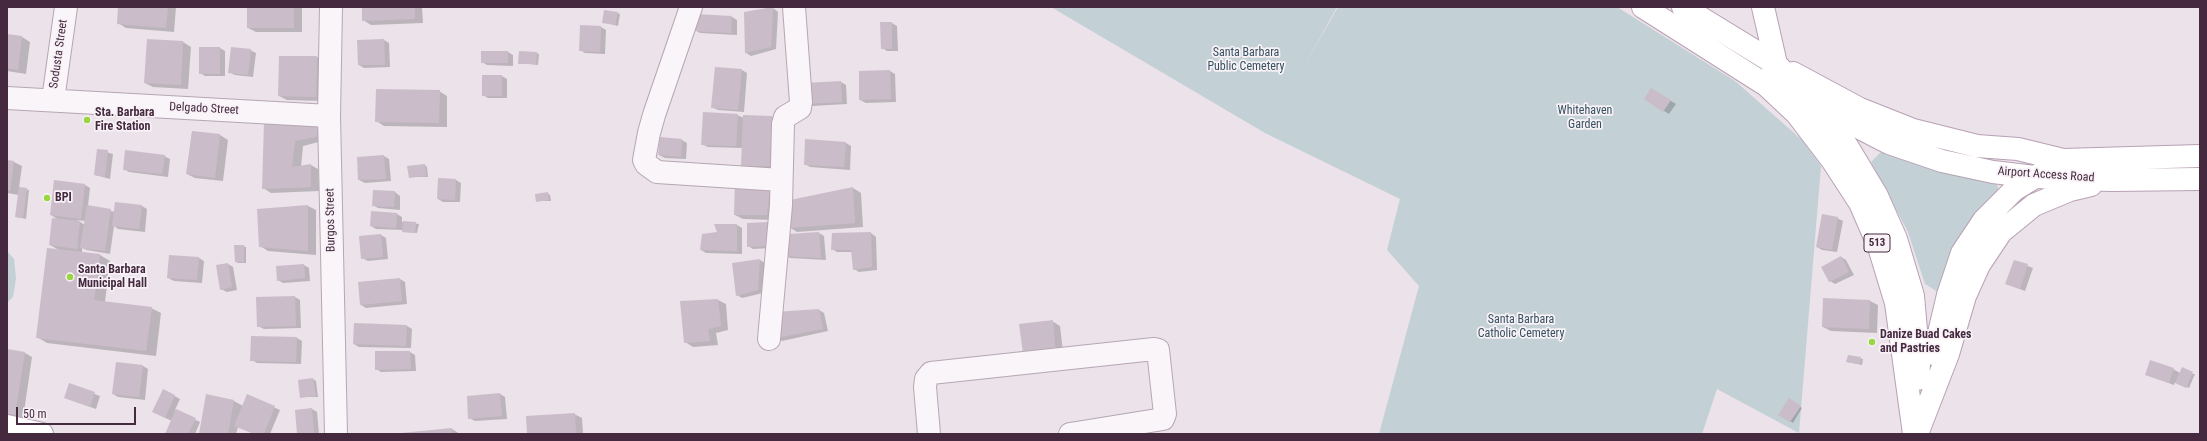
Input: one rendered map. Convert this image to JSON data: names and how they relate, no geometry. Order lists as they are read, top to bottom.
{
  "streets": {
    "main road": ["Airport Access Road", "513"],
    "street": ["Sodusta Street", "Delgado Street", "Burgos Street"]
  },
  "crossings": [
    ["Sodusta Street", "Delgado Street"],
    ["Delgado Street", "Burgos Street"],
    ["Airport Access Road", "513"]
  ],
  "parks": ["Santa Barbara Public Cemetery", "Whitehaven Garden", "Santa Barbara Catholic Cemetery"],
  "places": [
    "Sta. Barbara Fire Station",
    "BPI",
    "Santa Barbara Municipal Hall",
    "Danize Buad Cakes and Pastries"
  ],
  "scale_bar": "50 m"
}
